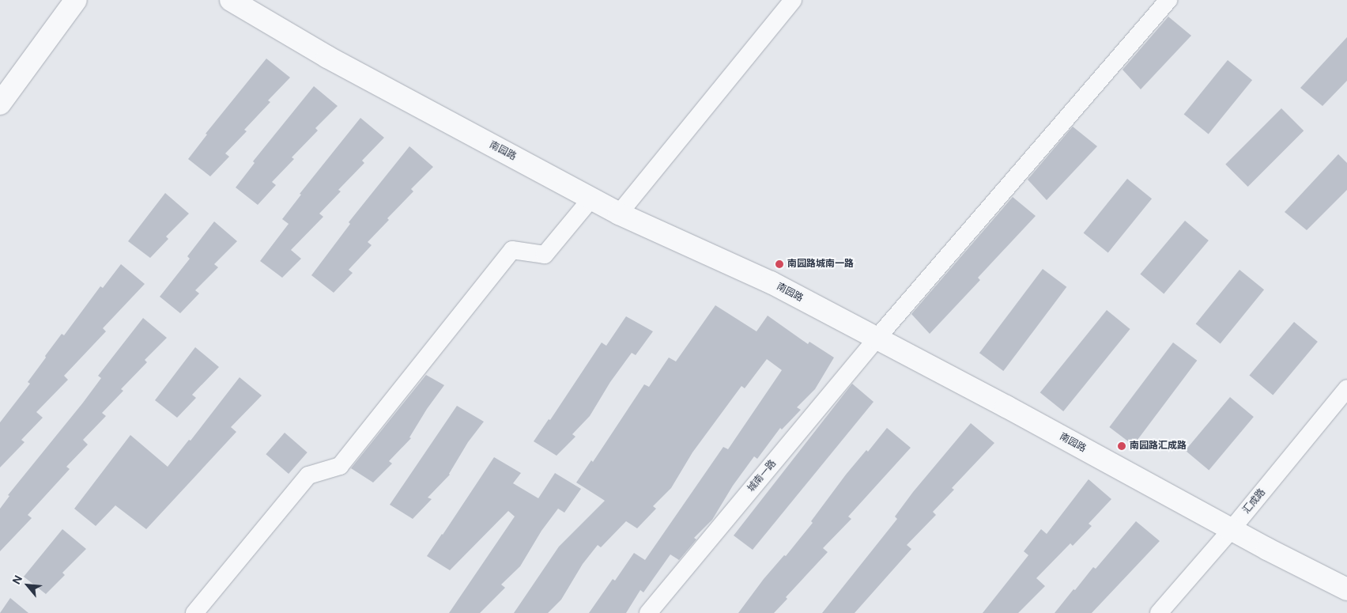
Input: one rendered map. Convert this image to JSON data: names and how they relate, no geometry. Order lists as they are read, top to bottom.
{
  "streets": {
    "street": ["南园路", "城南一路", "汇成路"]
  },
  "crossings": [
    ["南园路", "城南一路"],
    ["南园路", "汇成路"]
  ],
  "places": ["南园路城南一路", "南园路汇成路"],
  "north": "top left"
}
